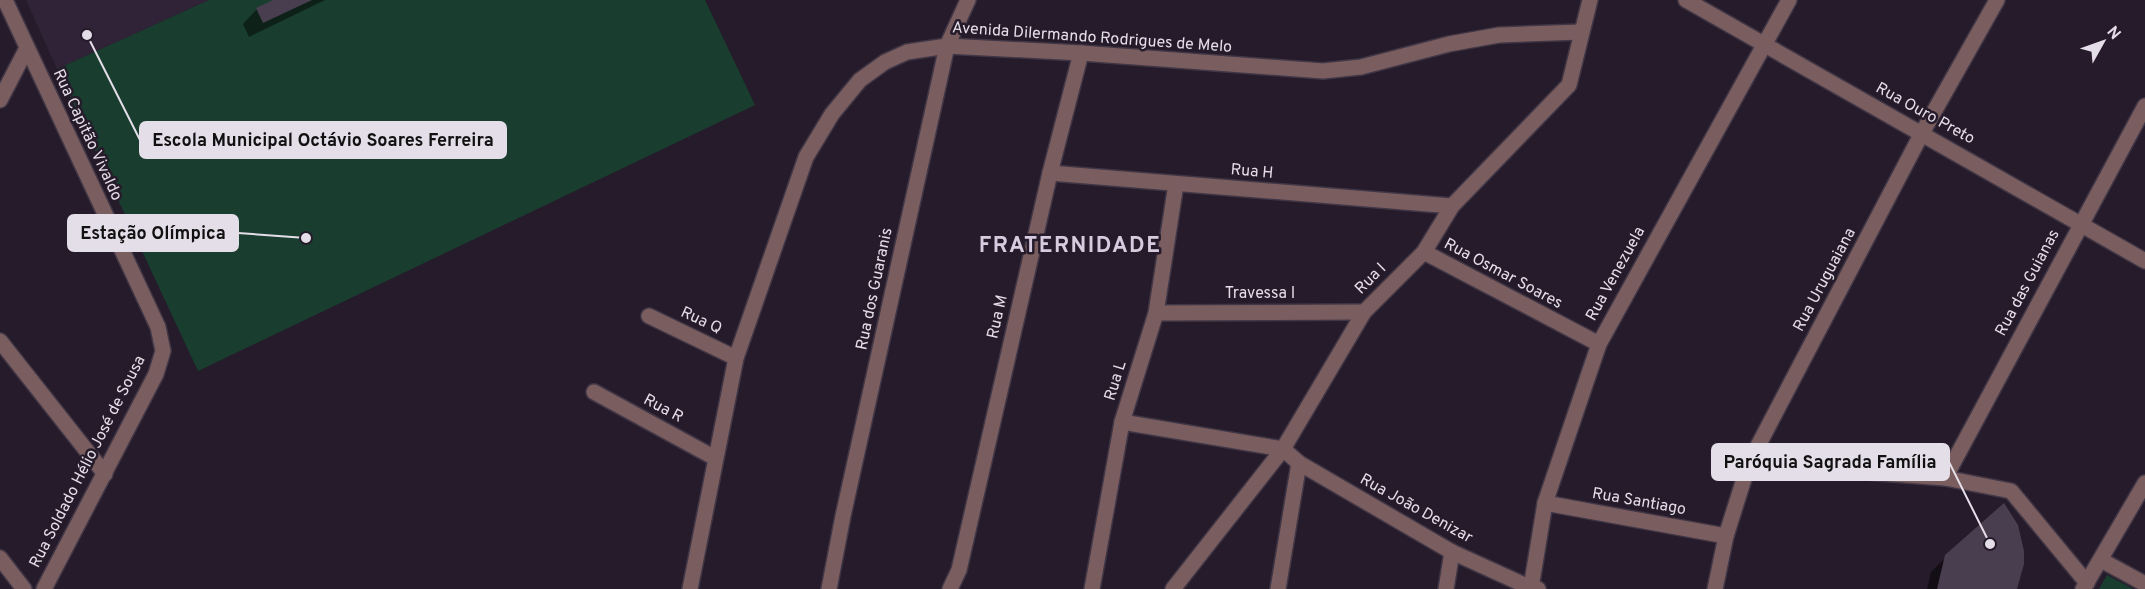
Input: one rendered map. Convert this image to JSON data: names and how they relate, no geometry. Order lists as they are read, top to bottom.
{
  "streets": {
    "street": [
      "Avenida Dilermando Rodrigues de Melo",
      "Rua Ouro Preto",
      "Rua Capitão Vivaldo",
      "Rua H",
      "Rua Osmar Soares",
      "Rua Venezuela",
      "Rua I",
      "Rua Uruguaiana",
      "Rua das Guianas",
      "Rua dos Guaranis",
      "Travessa I",
      "Rua M",
      "Rua Q",
      "Rua L",
      "Rua R",
      "Rua Soldado Hélio José de Sousa",
      "Rua Santiago",
      "Rua João Denizar"
    ]
  },
  "crossings": [
    ["Avenida Dilermando Rodrigues de Melo", "Rua I"],
    ["Avenida Dilermando Rodrigues de Melo", "Rua dos Guaranis"],
    ["Avenida Dilermando Rodrigues de Melo", "Rua M"],
    ["Avenida Dilermando Rodrigues de Melo", "Rua Q"],
    ["Avenida Dilermando Rodrigues de Melo", "Rua R"],
    ["Rua Ouro Preto", "Rua Venezuela"],
    ["Rua Ouro Preto", "Rua Uruguaiana"],
    ["Rua Ouro Preto", "Rua das Guianas"],
    ["Rua Capitão Vivaldo", "Rua Soldado Hélio José de Sousa"],
    ["Rua H", "Rua I"],
    ["Rua H", "Rua M"],
    ["Rua H", "Rua L"],
    ["Rua Osmar Soares", "Rua Venezuela"],
    ["Rua Osmar Soares", "Rua I"],
    ["Rua Venezuela", "Rua Santiago"],
    ["Rua Venezuela", "Rua João Denizar"],
    ["Rua I", "Travessa I"],
    ["Rua I", "Rua João Denizar"],
    ["Rua Uruguaiana", "Rua Santiago"],
    ["Travessa I", "Rua L"]
  ],
  "districts": ["FRATERNIDADE"],
  "places": ["Escola Municipal Octávio Soares Ferreira", "Estação Olímpica", "Paróquia Sagrada Família"],
  "north": "top right"
}
